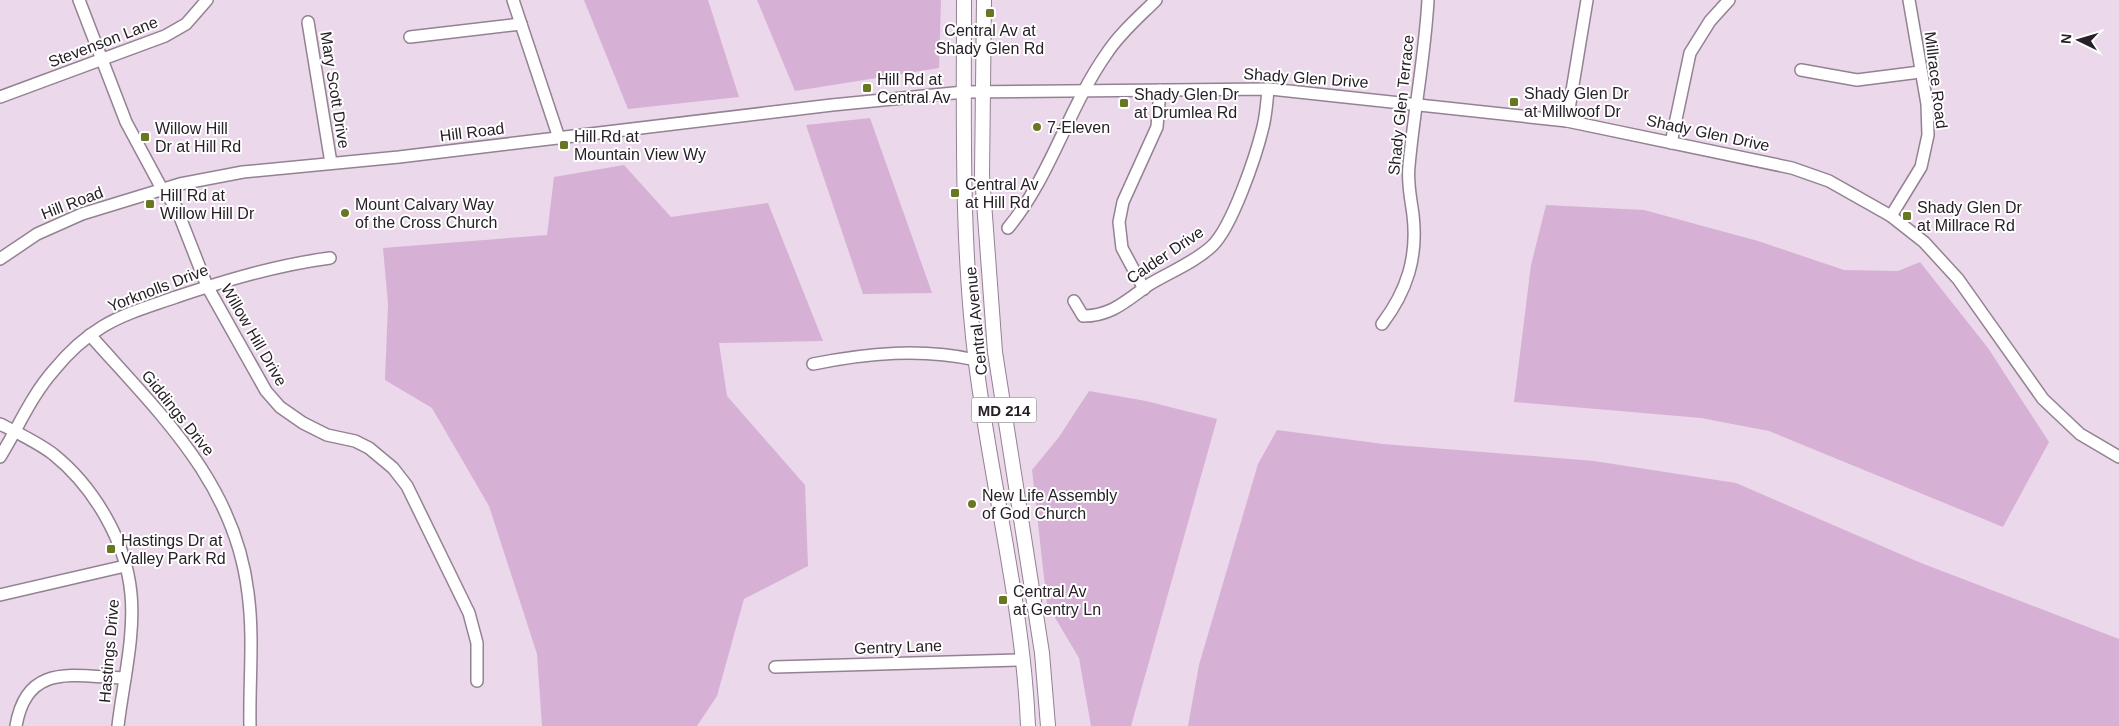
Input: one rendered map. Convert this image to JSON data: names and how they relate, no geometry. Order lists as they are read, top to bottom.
{
  "streets": {
    "main road": ["Central Avenue", "MD 214"],
    "street": [
      "Stevenson Lane",
      "Shady Glen Drive",
      "Millrace Road",
      "Mary Scott Drive",
      "Shady Glen Terrace",
      "Hill Road",
      "Calder Drive",
      "Yorknolls Drive",
      "Willow Hill Drive",
      "Giddings Drive",
      "Gentry Lane",
      "Hastings Drive"
    ]
  },
  "crossings": [
    ["Stevenson Lane", "Willow Hill Drive"],
    ["Shady Glen Drive", "Millrace Road"],
    ["Shady Glen Drive", "Shady Glen Terrace"],
    ["Shady Glen Drive", "Hill Road"],
    ["Shady Glen Drive", "Calder Drive"],
    ["Shady Glen Drive", "Central Avenue"],
    ["Mary Scott Drive", "Hill Road"],
    ["Hill Road", "Central Avenue"],
    ["Hill Road", "Willow Hill Drive"],
    ["Yorknolls Drive", "Willow Hill Drive"],
    ["Yorknolls Drive", "Giddings Drive"],
    ["Yorknolls Drive", "Hastings Drive"],
    ["Central Avenue", "Gentry Lane"]
  ],
  "places": {
    "transit": [
      "Central Av at Shady Glen Rd",
      "Hill Rd at Central Av",
      "Shady Glen Dr at Millwoof Dr",
      "Shady Glen Dr at Drumlea Rd",
      "Willow Hill Dr at Hill Rd",
      "Hill Rd at Mountain View Wy",
      "Central Av at Hill Rd",
      "Hill Rd at Willow Hill Dr",
      "Shady Glen Dr at Millrace Rd",
      "Hastings Dr at Valley Park Rd",
      "Central Av at Gentry Ln"
    ],
    "other": ["7-Eleven", "Mount Calvary Way of the Cross Church", "New Life Assembly of God Church"]
  },
  "north": "left"
}
